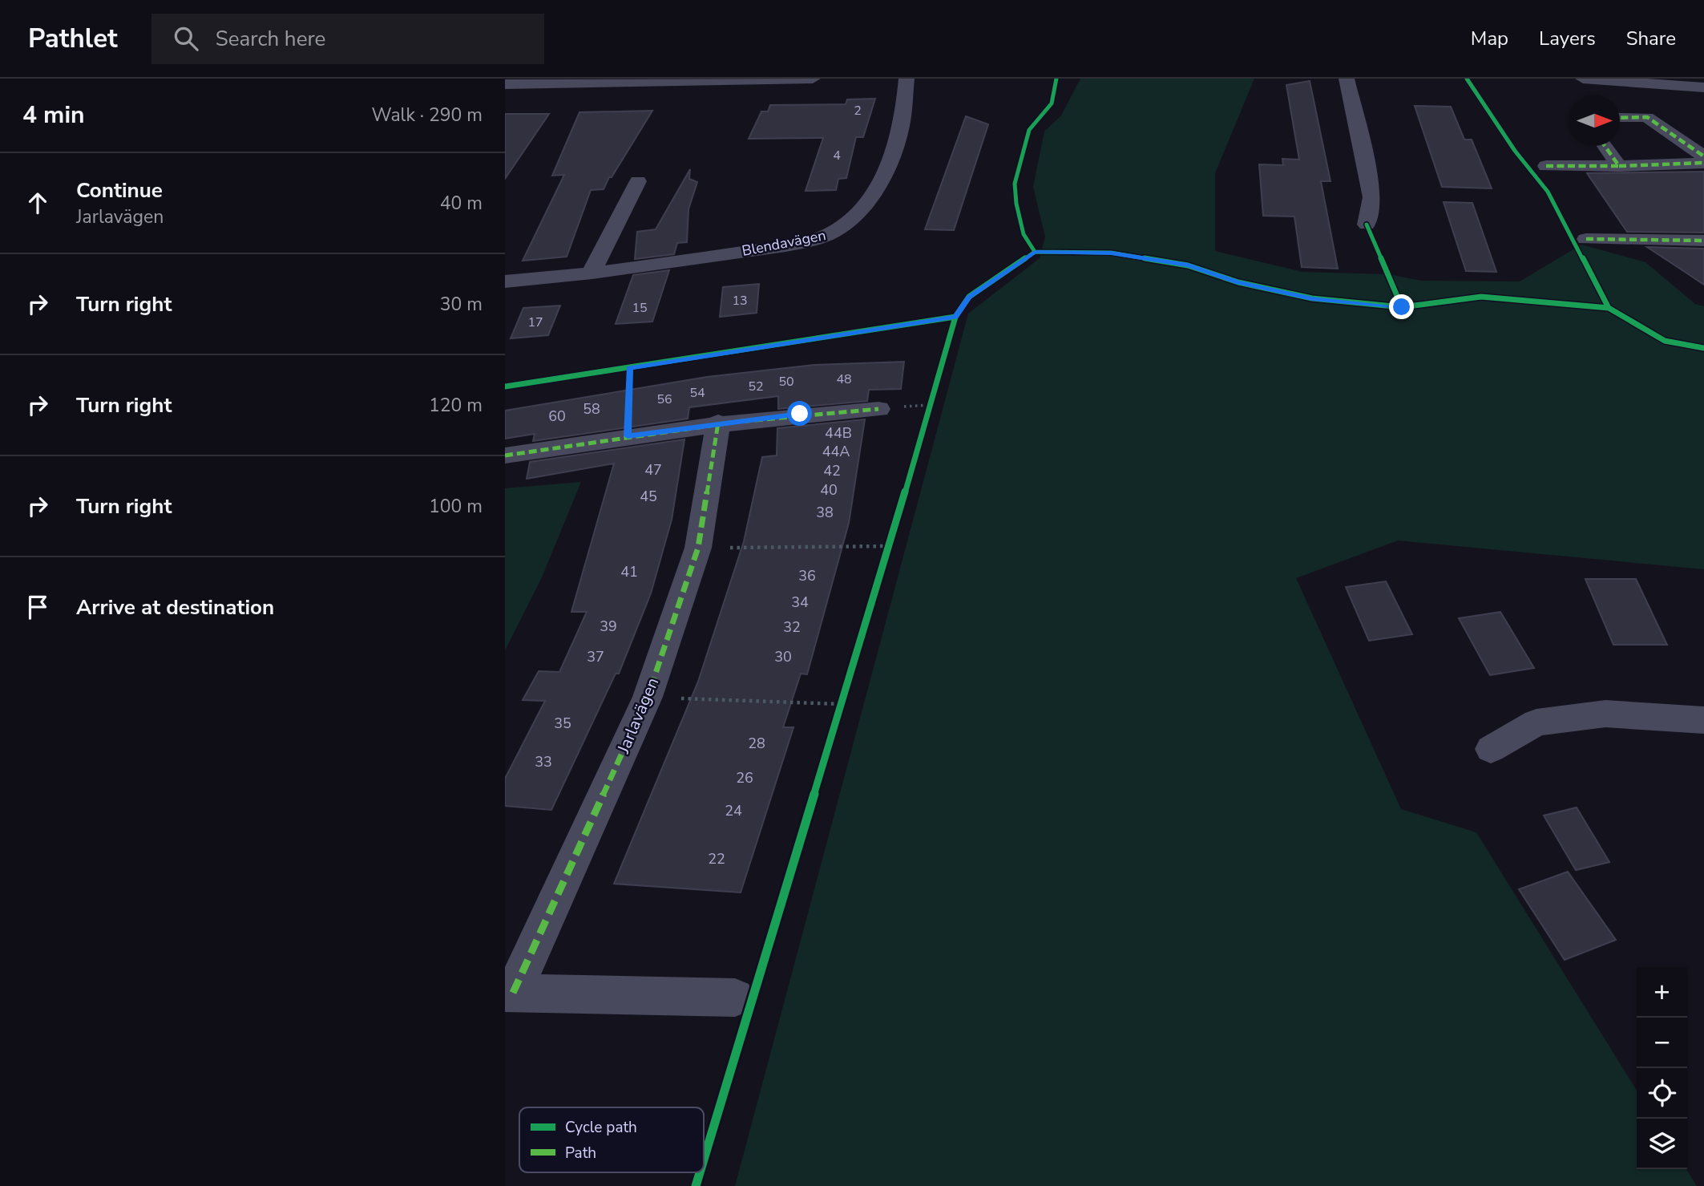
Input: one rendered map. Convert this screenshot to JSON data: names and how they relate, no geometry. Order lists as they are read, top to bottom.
{
  "streets": {
    "street": ["Blendavägen", "Jarlavägen"]
  },
  "house_numbers": [
    "2",
    "4",
    "13",
    "15",
    "17",
    "48",
    "50",
    "52",
    "54",
    "56",
    "58",
    "60",
    "44B",
    "44A",
    "47",
    "42",
    "40",
    "45",
    "38",
    "41",
    "36",
    "34",
    "39",
    "32",
    "37",
    "30",
    "35",
    "28",
    "33",
    "26",
    "24",
    "22"
  ],
  "legend": ["Cycle path", "Path"],
  "north": "right",
  "page": {
    "header": "Pathlet",
    "search": "Search here",
    "nav": ["Map", "Layers", "Share"],
    "heading": ["4 min", "Walk · 290 m"],
    "list": [
      ["Continue", "Jarlavägen", "40 m"],
      ["Turn right", "30 m"],
      ["Turn right", "120 m"],
      ["Turn right", "100 m"],
      "Arrive at destination"
    ],
    "map_buttons": ["+", "−"]
  }
}
